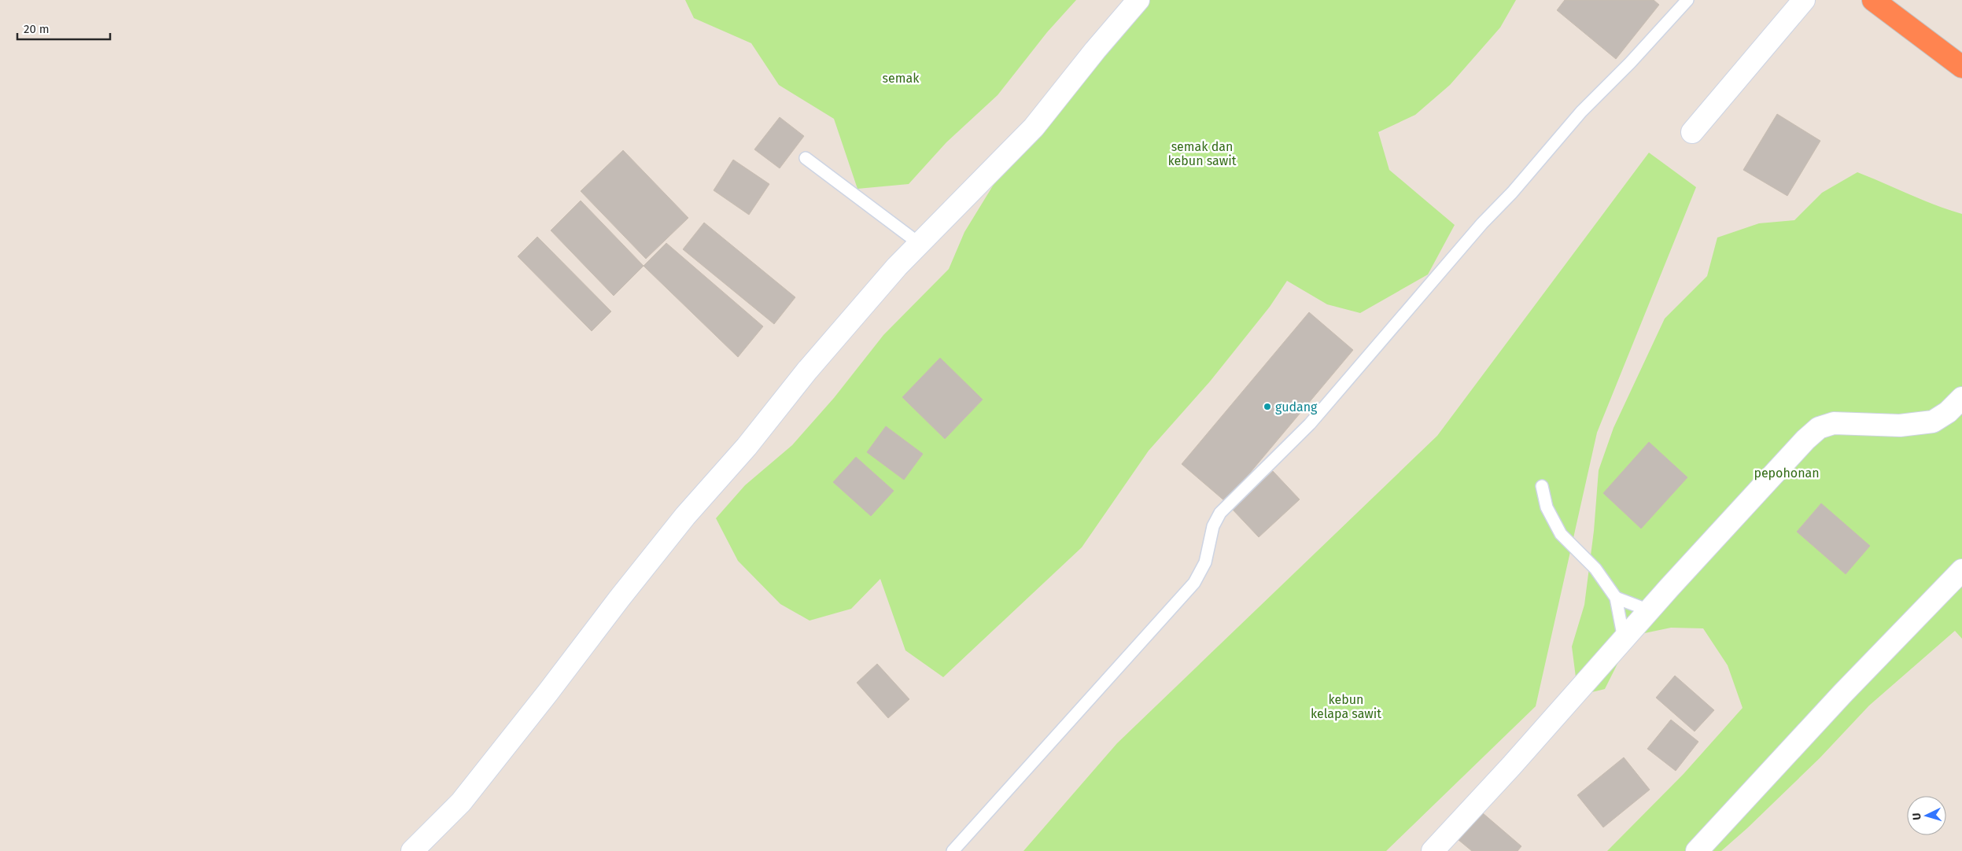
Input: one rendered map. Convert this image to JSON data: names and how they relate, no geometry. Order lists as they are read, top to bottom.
{
  "parks": [
    "semak",
    "semak dan kebun sawit",
    "pepohonan",
    "kebun kelapa sawit"
  ],
  "places": ["gudang"],
  "scale_bar": "20 m",
  "north": "left"
}
